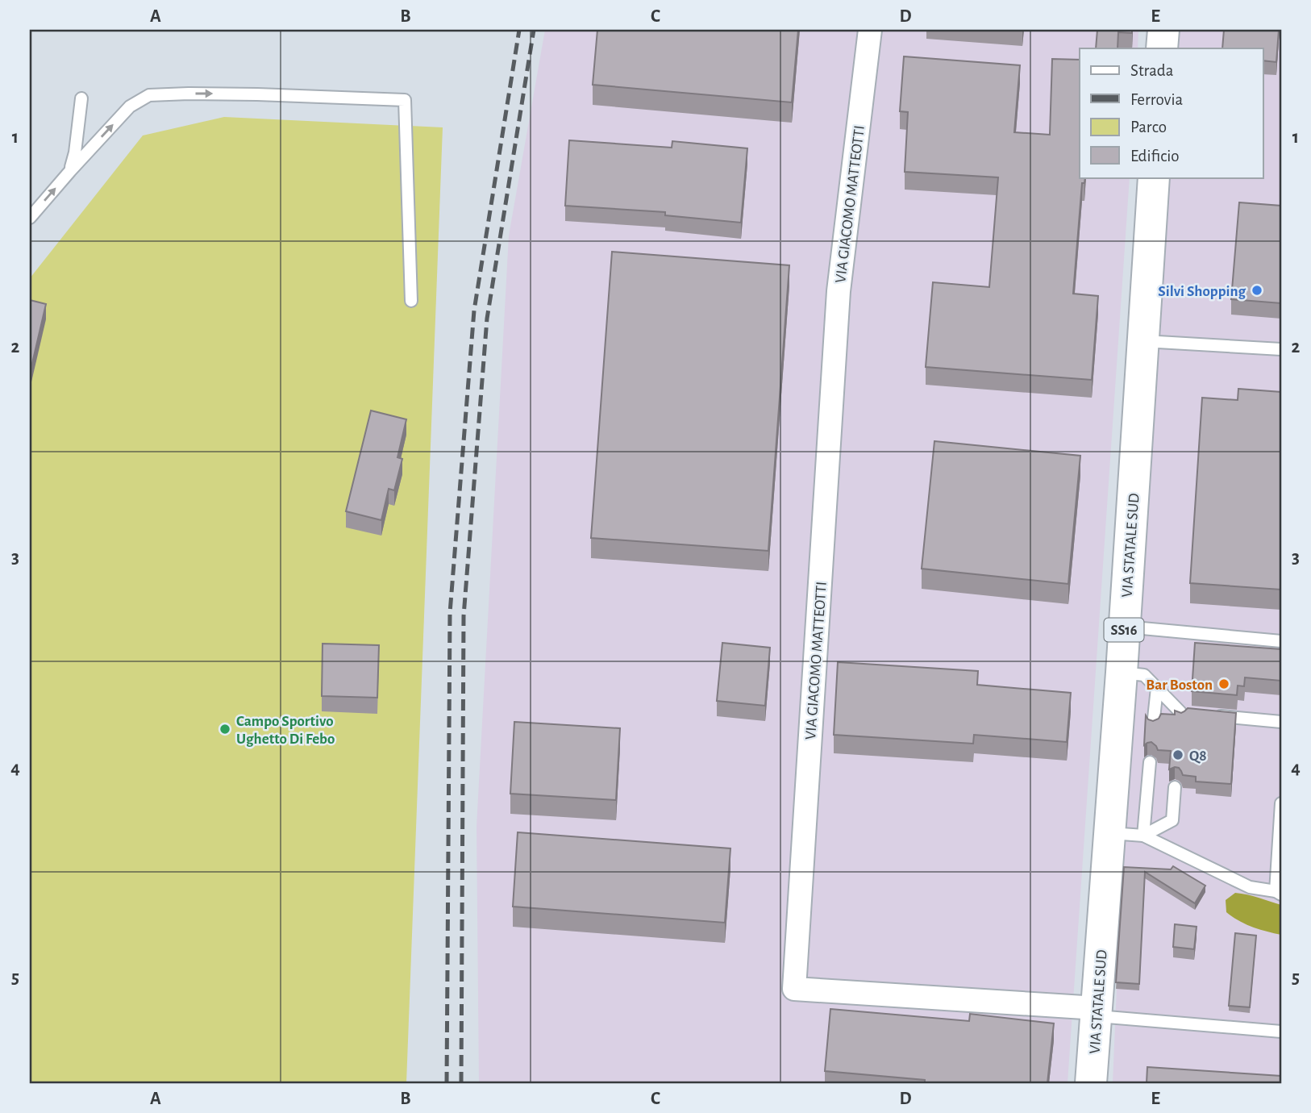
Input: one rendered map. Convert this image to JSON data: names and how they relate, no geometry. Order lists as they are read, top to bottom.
{
  "streets": {
    "main road": ["VIA STATALE SUD", "SS16"],
    "street": ["VIA GIACOMO MATTEOTTI"]
  },
  "crossings": [
    ["VIA GIACOMO MATTEOTTI", "VIA STATALE SUD"]
  ],
  "places": [
    "Silvi Shopping",
    "Bar Boston",
    "Campo Sportivo Ughetto Di Febo",
    "Q8"
  ],
  "legend": [
    "Strada",
    "Ferrovia",
    "Parco",
    "Edificio"
  ],
  "grid": {
    "columns": [
      "A",
      "B",
      "C",
      "D",
      "E"
    ],
    "rows": [
      "1",
      "2",
      "3",
      "4",
      "5"
    ]
  }
}
